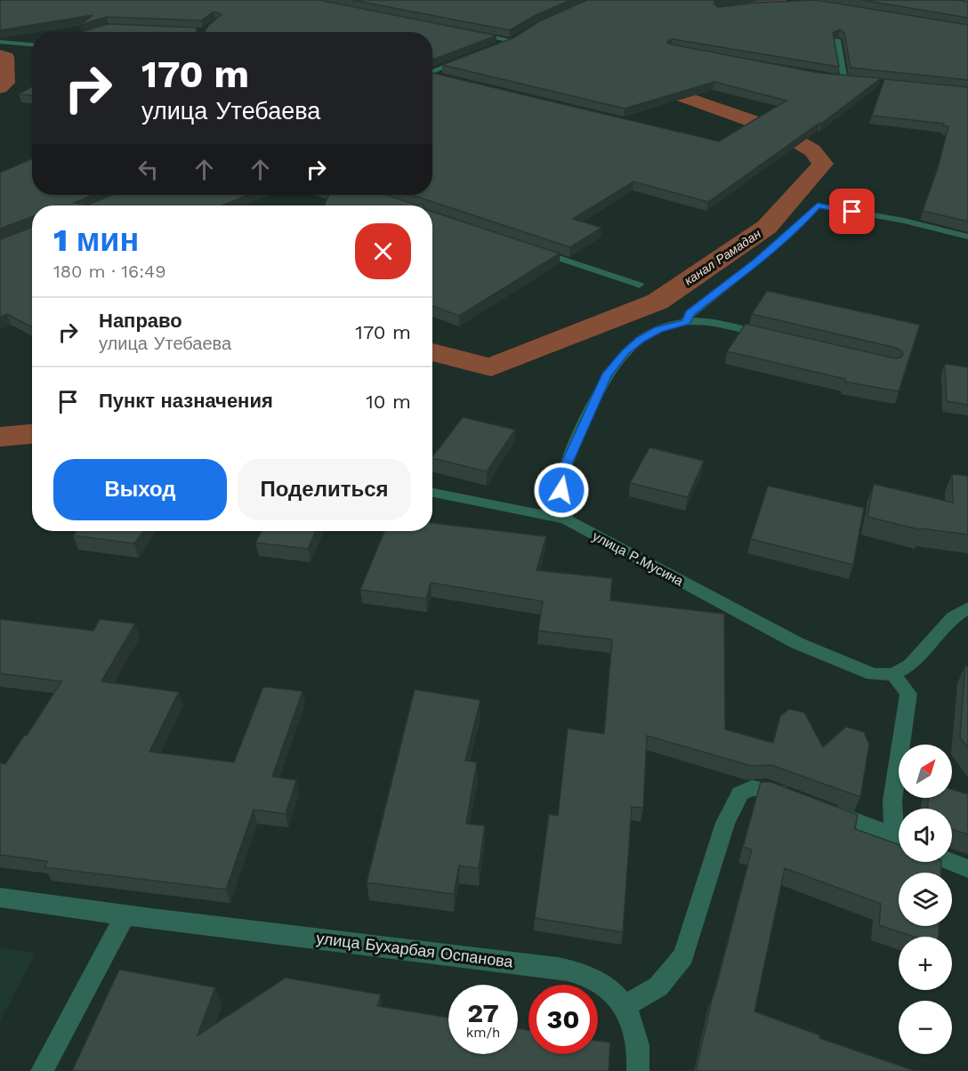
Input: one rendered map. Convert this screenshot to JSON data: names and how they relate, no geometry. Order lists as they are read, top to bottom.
{
  "streets": {
    "street": ["улица Р.Мусина", "улица Бухарбая Оспанова"]
  },
  "water": ["канал Рамадан"],
  "north": "top right",
  "page": {
    "turn": ["170 m", "улица Утебаева"],
    "heading": ["1 мин", "180 m · 16:49"],
    "list": [
      {
        "name": "Направо",
        "note": "улица Утебаева",
        "value": "170 m"
      },
      {
        "name": "Пункт назначения",
        "value": "10 m"
      }
    ],
    "buttons": ["Выход", "Поделиться"],
    "map_buttons": ["+", "−"],
    "speed": "27 km/h",
    "limit": "30"
  }
}
